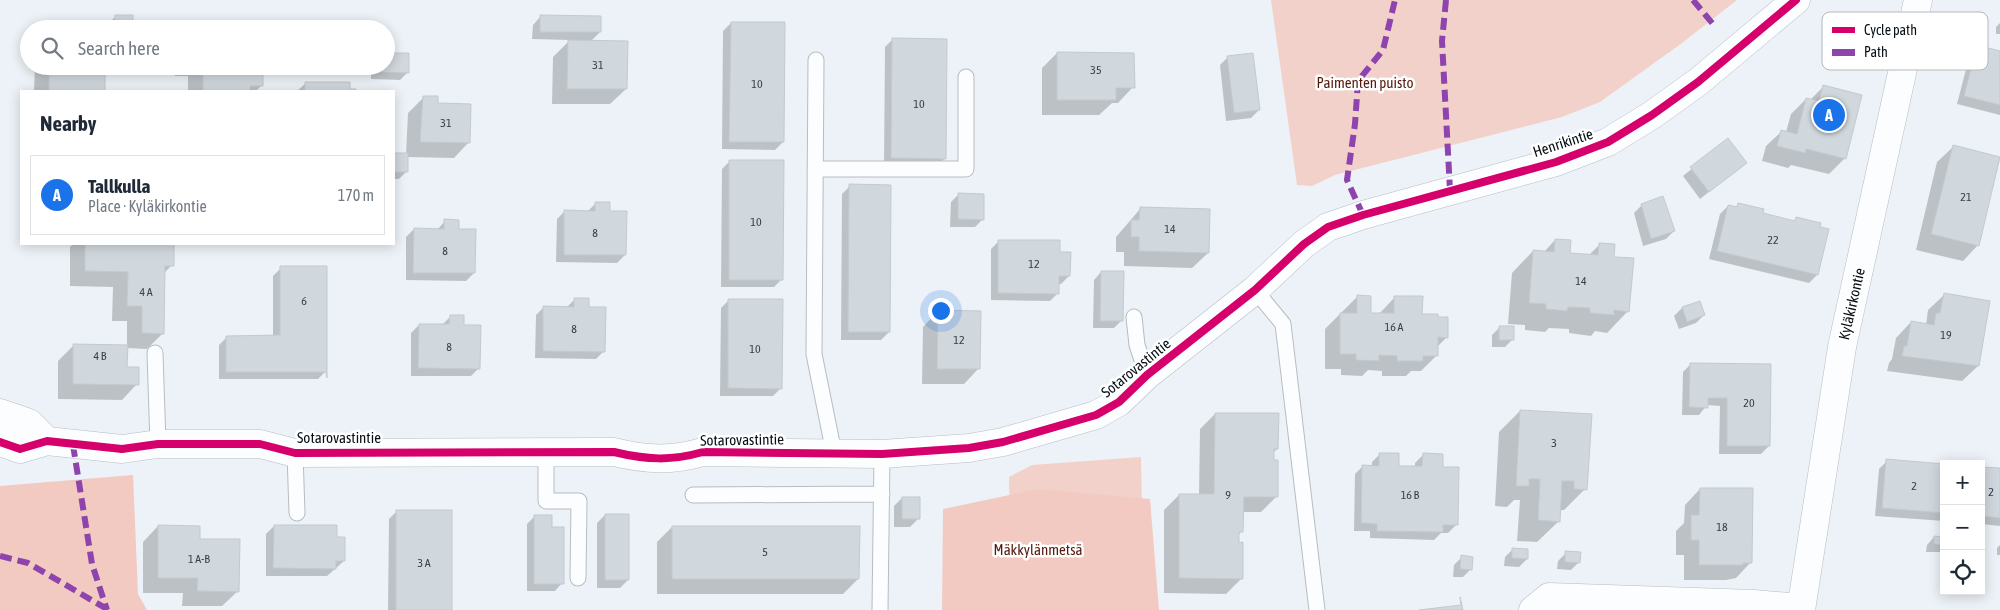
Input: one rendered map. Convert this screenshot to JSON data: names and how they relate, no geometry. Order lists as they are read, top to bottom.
{
  "streets": {
    "street": ["Henrikintie", "Kyläkirkontie", "Sotarovastintie"]
  },
  "crossings": [
    ["Henrikintie", "Sotarovastintie"]
  ],
  "parks": ["Paimenten puisto", "Mäkkylänmetsä"],
  "house_numbers": [
    "31",
    "35",
    "10",
    "10",
    "31",
    "21",
    "10",
    "14",
    "8",
    "22",
    "8",
    "12",
    "14",
    "4 A",
    "6",
    "16 A",
    "8",
    "19",
    "12",
    "8",
    "10",
    "4 B",
    "20",
    "3",
    "2",
    "2",
    "9",
    "16 B",
    "18",
    "5",
    "1 A-B",
    "3 A"
  ],
  "legend": ["Cycle path", "Path"],
  "page": {
    "search": "Search here",
    "heading": "Nearby",
    "pins": "A",
    "list": [
      {
        "mark": "A",
        "name": "Tallkulla",
        "note": "Place · Kyläkirkontie",
        "value": "170 m"
      }
    ],
    "map_buttons": ["+", "−"]
  }
}
